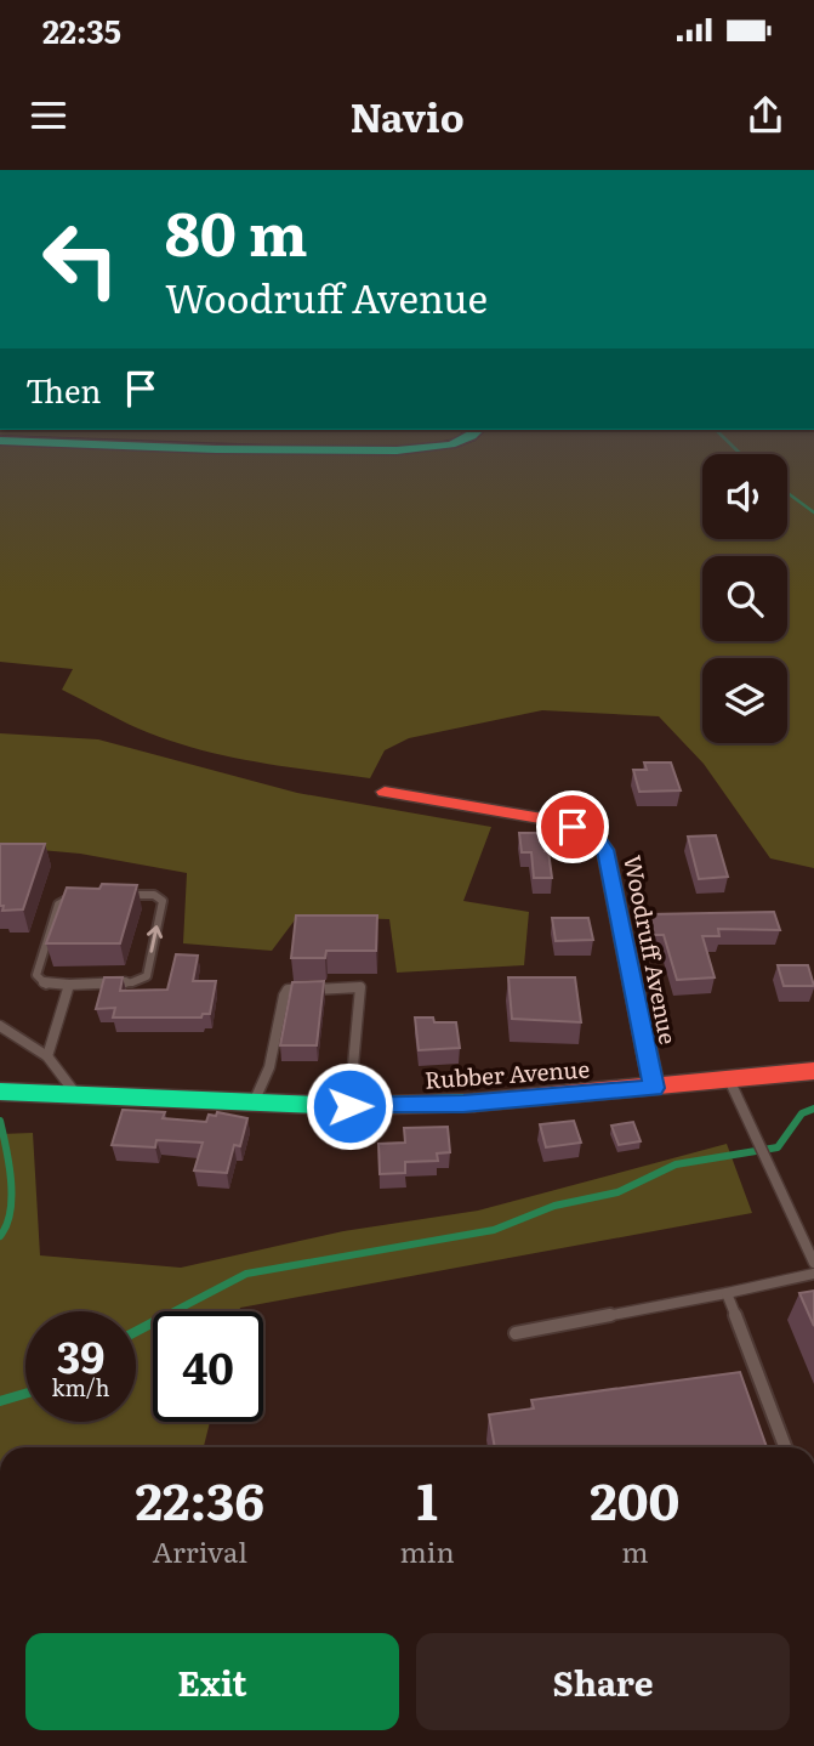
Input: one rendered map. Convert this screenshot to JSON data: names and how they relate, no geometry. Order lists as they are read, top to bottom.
{
  "streets": {
    "street": ["Woodruff Avenue", "Rubber Avenue"]
  },
  "crossings": [
    ["Woodruff Avenue", "Rubber Avenue"]
  ],
  "page": {
    "status": "22:35",
    "header": "Navio",
    "turn": ["80 m", "Woodruff Avenue"],
    "then": "Then",
    "speed": "39 km/h",
    "limit": "40",
    "eta": [
      "22:36",
      "Arrival",
      "1",
      "min",
      "200",
      "m"
    ],
    "buttons": ["Exit", "Share"]
  }
}
